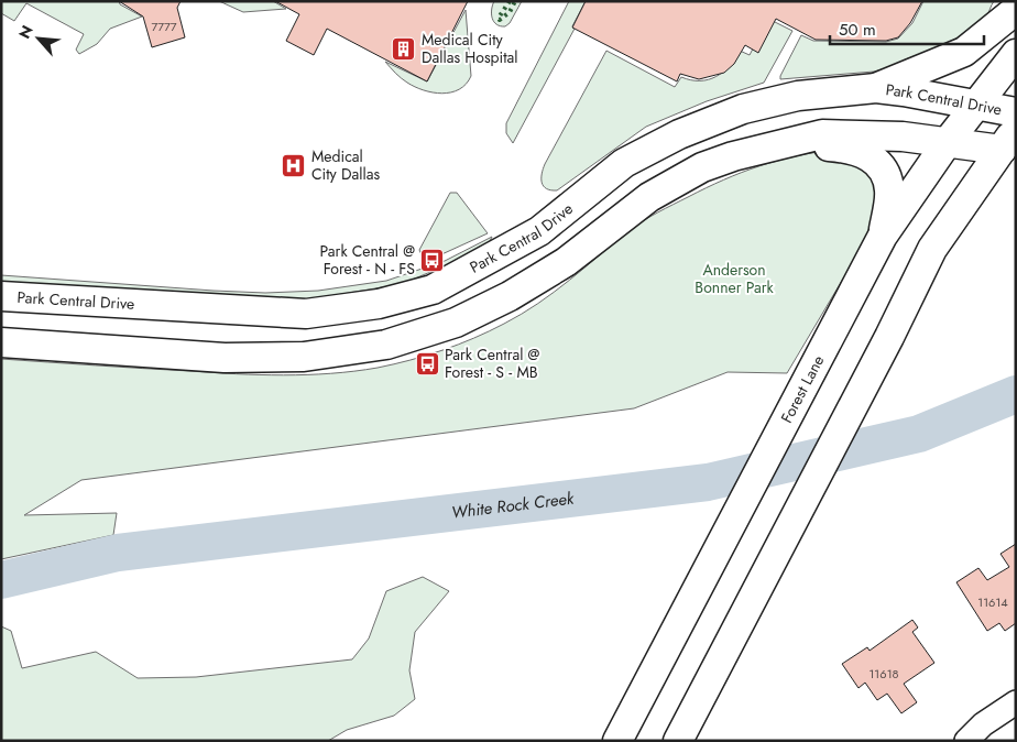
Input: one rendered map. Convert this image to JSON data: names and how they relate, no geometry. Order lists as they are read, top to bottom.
{
  "streets": {
    "main road": ["Park Central Drive", "Forest Lane"]
  },
  "crossings": [
    ["Park Central Drive", "Forest Lane"]
  ],
  "water": ["White Rock Creek"],
  "parks": ["Anderson Bonner Park"],
  "places": {
    "building": ["Medical City Dallas Hospital"],
    "hospital": ["Medical City Dallas"],
    "bus stop": ["Park Central @ Forest - N - FS", "Park Central @ Forest - S - MB"]
  },
  "house_numbers": ["7777", "11614", "11618"],
  "scale_bar": "50 m",
  "north": "top left"
}
